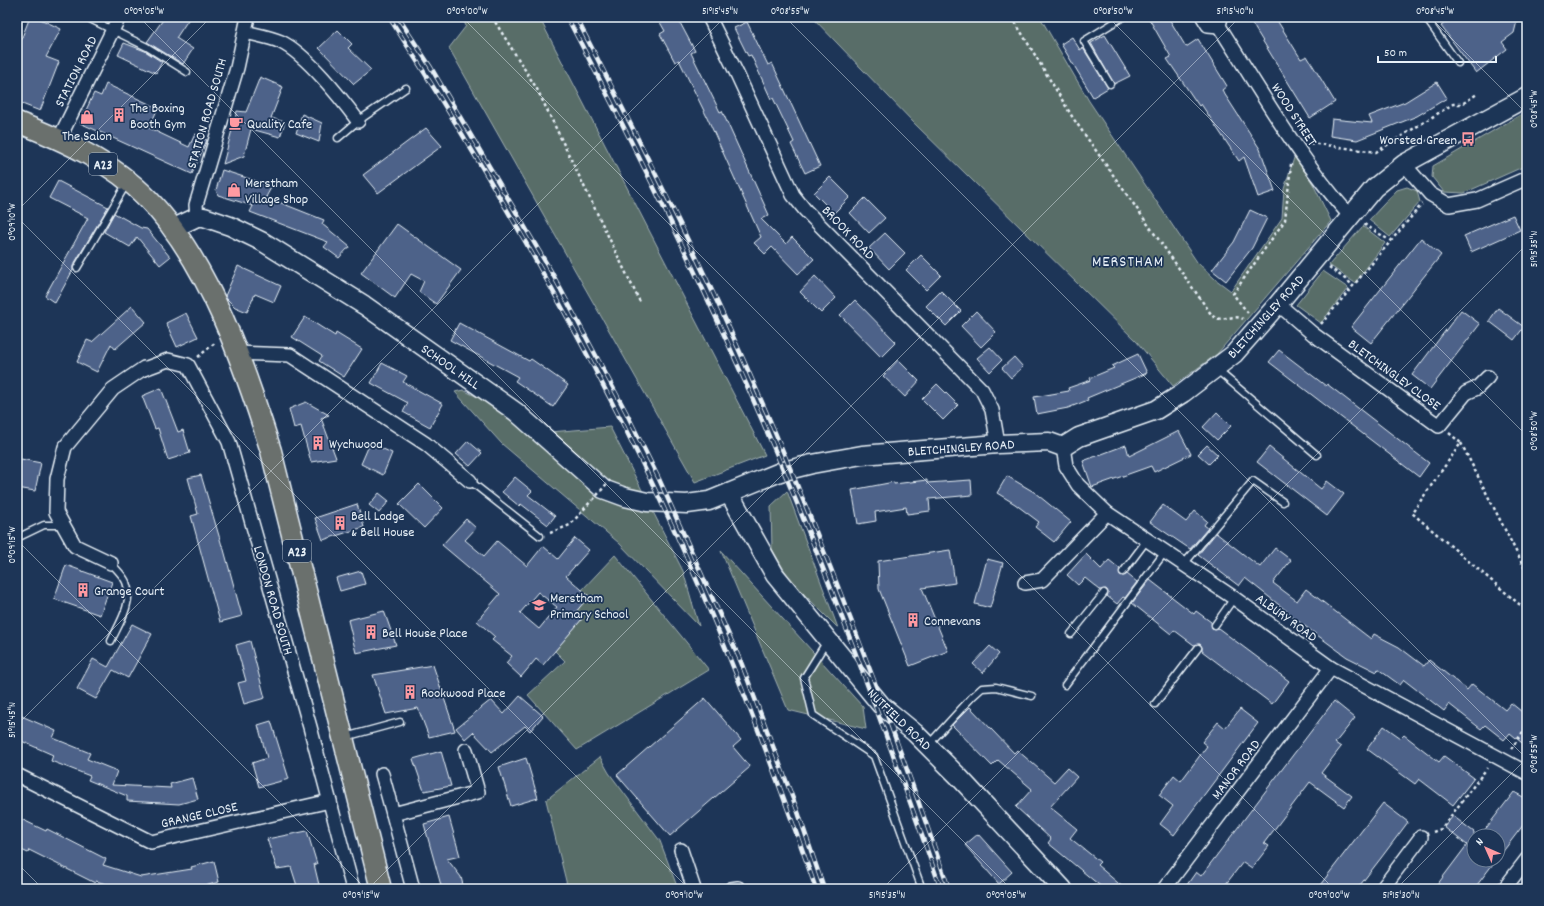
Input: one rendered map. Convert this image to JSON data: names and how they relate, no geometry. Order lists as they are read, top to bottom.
{
  "streets": {
    "main road": ["A23"],
    "street": [
      "STATION ROAD",
      "STATION ROAD SOUTH",
      "WOOD STREET",
      "BROOK ROAD",
      "BLETCHINGLEY ROAD",
      "SCHOOL HILL",
      "BLETCHINGLEY CLOSE",
      "LONDON ROAD SOUTH",
      "ALBURY ROAD",
      "NUTFIELD ROAD",
      "MANOR ROAD",
      "GRANGE CLOSE"
    ]
  },
  "crossings": [
    ["STATION ROAD", "A23"],
    ["STATION ROAD SOUTH", "SCHOOL HILL"],
    ["WOOD STREET", "BLETCHINGLEY ROAD"],
    ["BROOK ROAD", "BLETCHINGLEY ROAD"],
    ["BLETCHINGLEY ROAD", "SCHOOL HILL"],
    ["BLETCHINGLEY ROAD", "BLETCHINGLEY CLOSE"],
    ["BLETCHINGLEY ROAD", "ALBURY ROAD"],
    ["BLETCHINGLEY ROAD", "NUTFIELD ROAD"],
    ["SCHOOL HILL", "NUTFIELD ROAD"],
    ["LONDON ROAD SOUTH", "GRANGE CLOSE"],
    ["ALBURY ROAD", "MANOR ROAD"]
  ],
  "districts": ["MERSTHAM"],
  "places": {
    "building": [
      "The Boxing Booth Gym",
      "Wychwood",
      "Bell Lodge & Bell House",
      "Grange Court",
      "Connevans",
      "Bell House Place",
      "Rookwood Place"
    ],
    "shop": ["The Salon", "Merstham Village Shop"],
    "cafe": ["Quality Cafe"],
    "bus stop": ["Worsted Green"],
    "school or university": ["Merstham Primary School"]
  },
  "scale_bar": "50 m",
  "north": "top left",
  "coordinates": [
    "0°09'05\"W",
    "0°09'00\"W",
    "51°15'45\"N",
    "0°08'55\"W",
    "0°08'50\"W",
    "51°15'40\"N",
    "0°08'45\"W",
    "0°09'10\"W",
    "51°15'35\"N",
    "0°09'15\"W",
    "51°15'30\"N"
  ]
}
